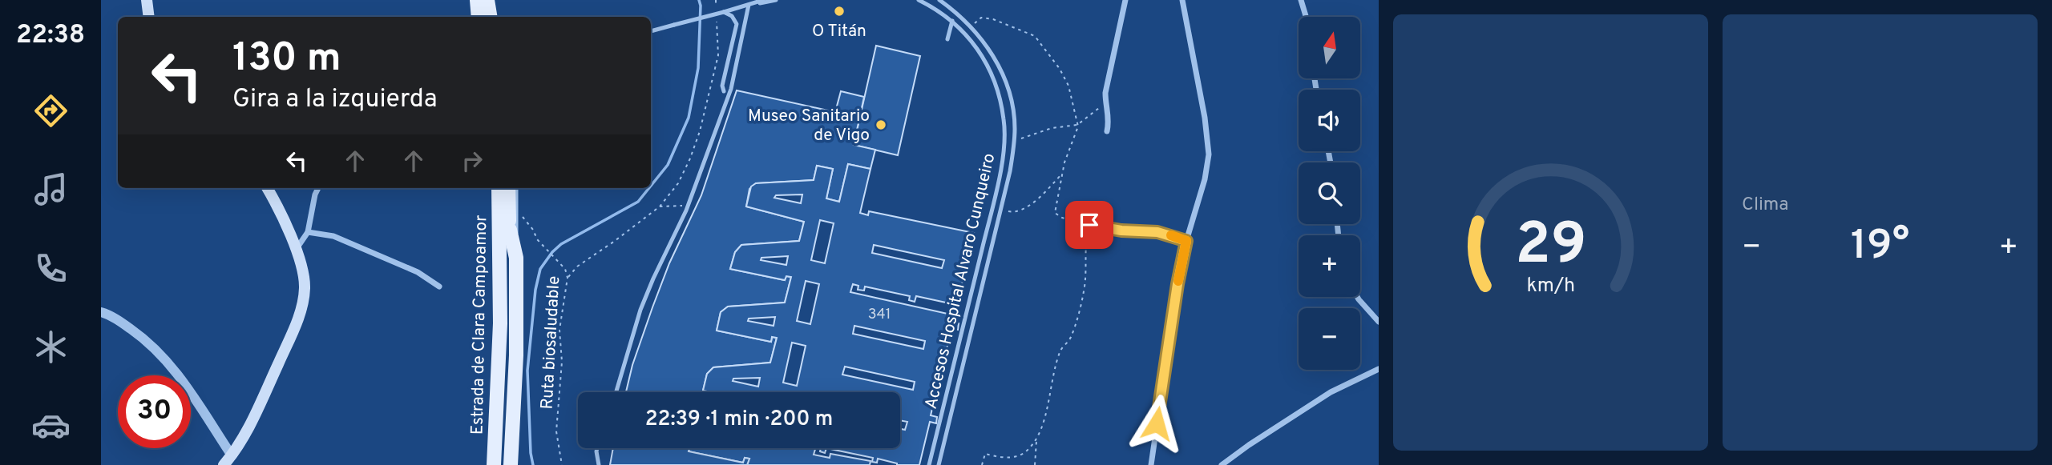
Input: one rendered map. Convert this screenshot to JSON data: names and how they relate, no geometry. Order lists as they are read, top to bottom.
{
  "streets": {
    "main road": ["Estrada de Clara Campoamor"],
    "lane": ["Accesos Hospital Alvaro Cunqueiro"],
    "path": ["Ruta biosaludable"]
  },
  "places": ["O Titán", "Museo Sanitario de Vigo"],
  "house_numbers": ["341"],
  "north": "top",
  "page": {
    "tabs": "22:38",
    "tile": "Clima",
    "map_buttons": ["+", "−"],
    "turn": ["130 m", "Gira a la izquierda"],
    "heat": ["−", "19°", "+"],
    "limit": "30",
    "trip": "22:39 · 1 min · 200 m",
    "gauge": ["29", "km/h"]
  }
}
